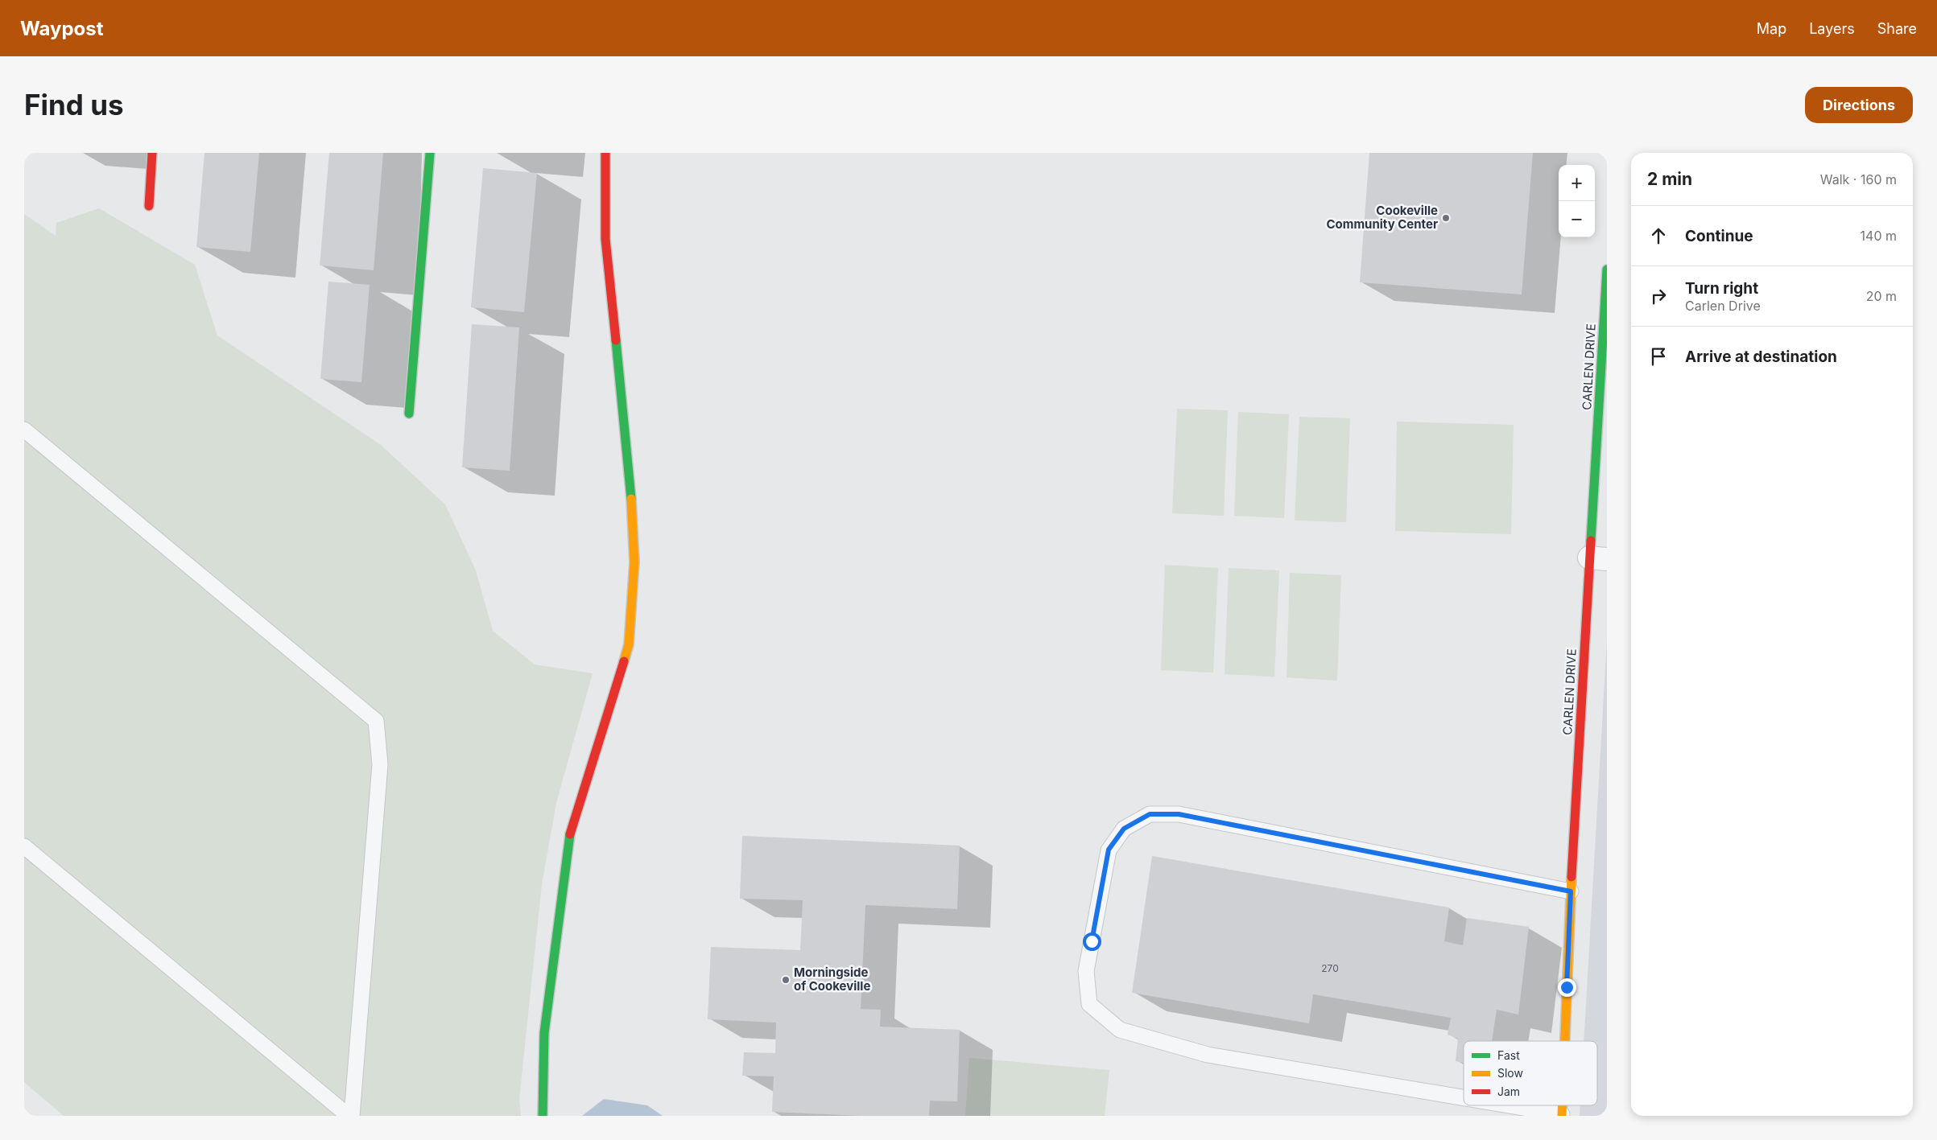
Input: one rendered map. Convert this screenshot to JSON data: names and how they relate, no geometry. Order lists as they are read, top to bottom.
{
  "streets": {
    "street": ["CARLEN DRIVE"]
  },
  "places": ["Cookeville Community Center", "Morningside of Cookeville"],
  "house_numbers": ["270"],
  "legend": ["Fast", "Slow", "Jam"],
  "page": {
    "header": "Waypost",
    "nav": ["Map", "Layers", "Share"],
    "buttons": "Directions",
    "title": "Find us",
    "heading": ["2 min", "Walk · 160 m"],
    "map_buttons": ["+", "−"],
    "list": [
      ["Continue", "140 m"],
      ["Turn right", "Carlen Drive", "20 m"],
      "Arrive at destination"
    ]
  }
}
